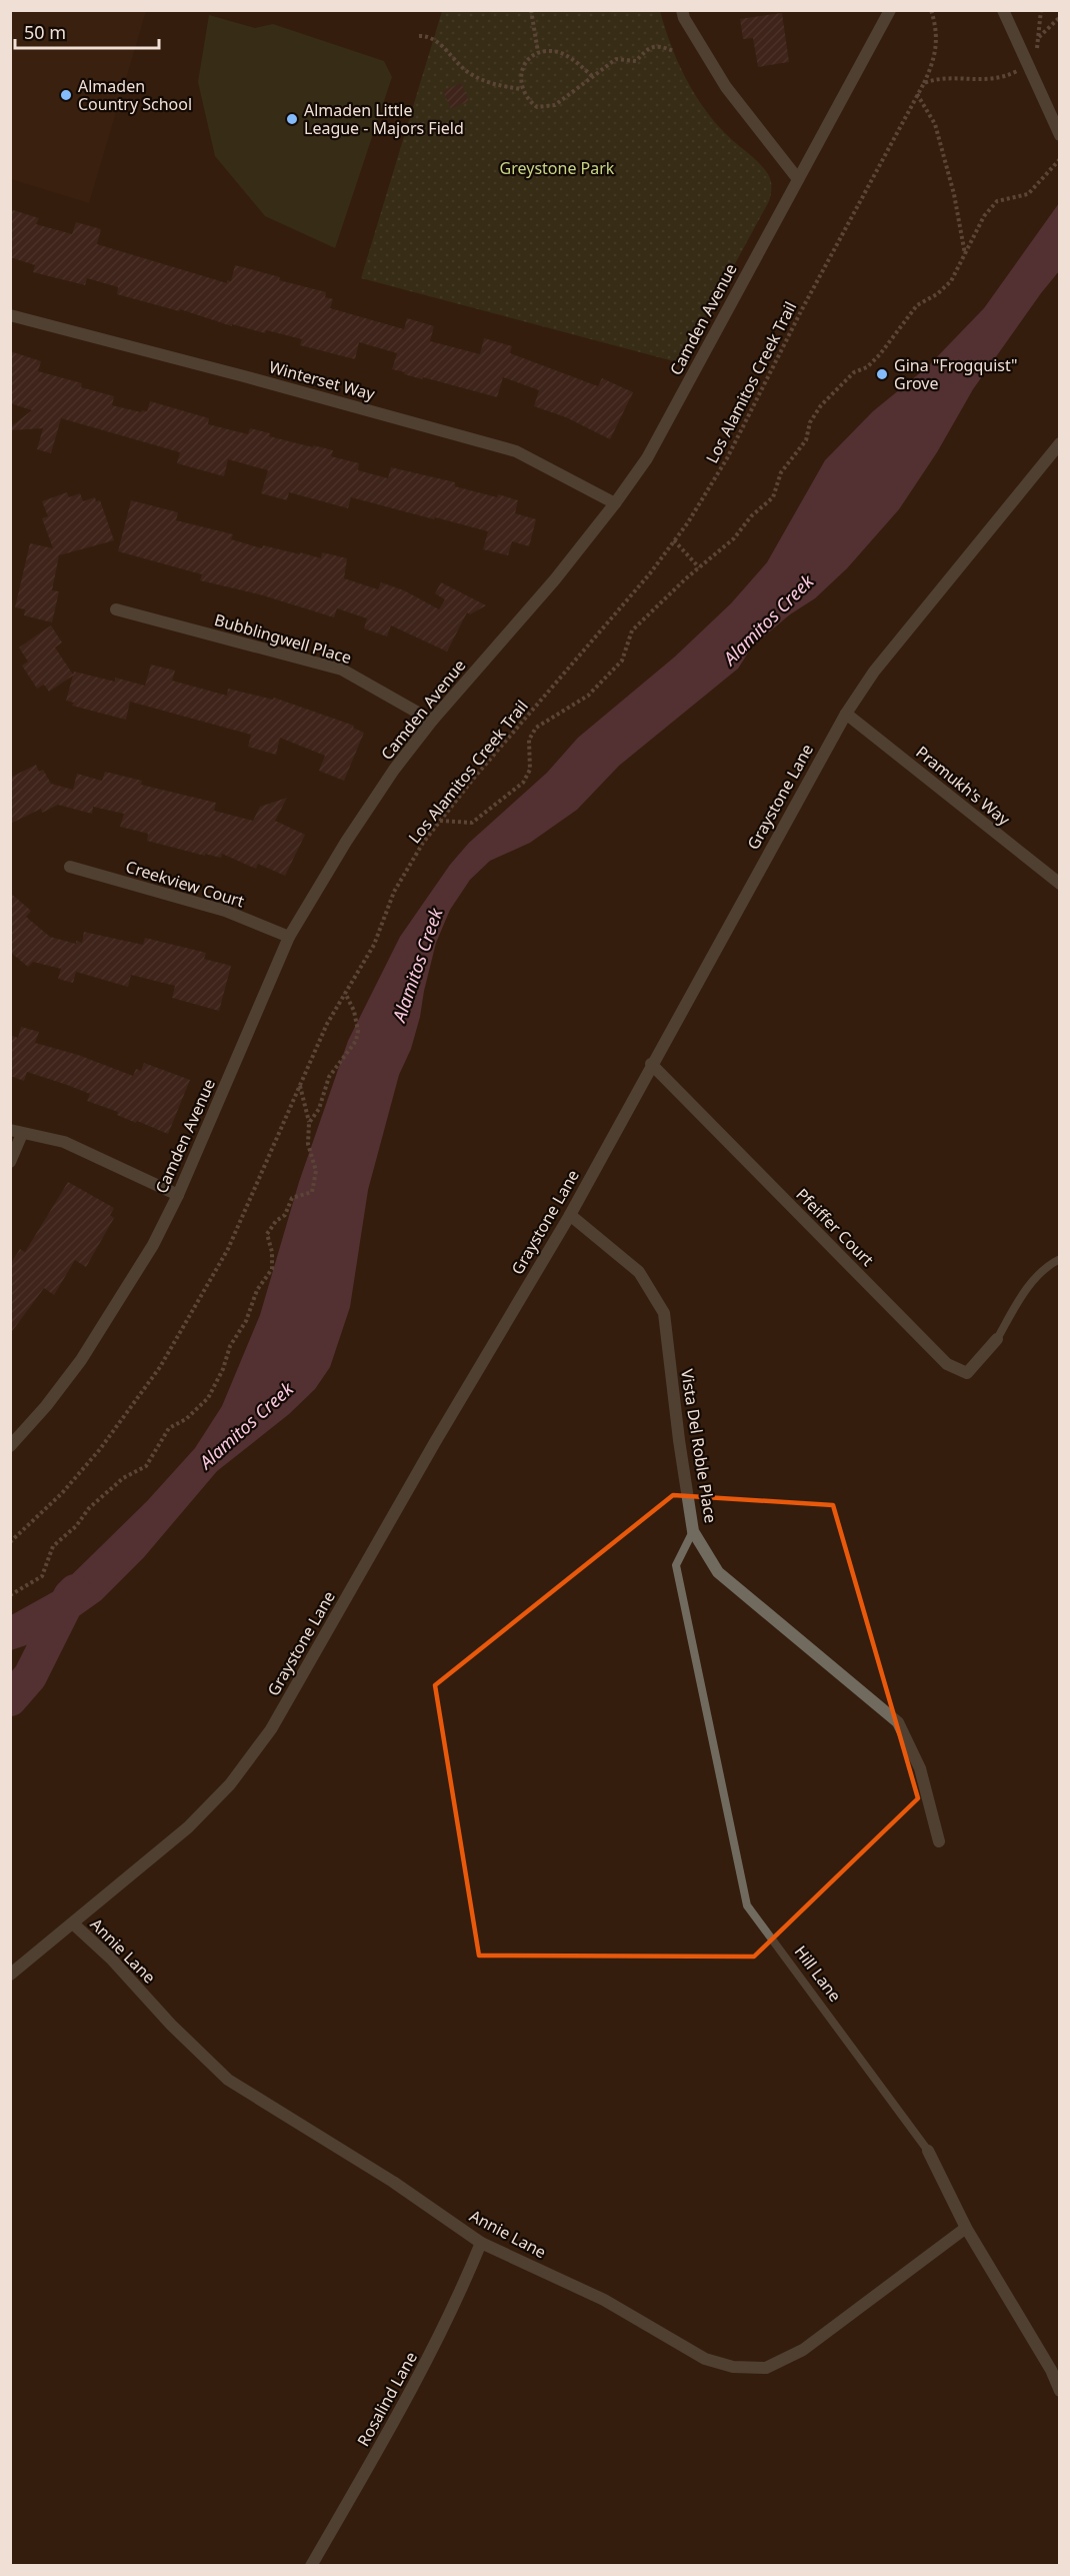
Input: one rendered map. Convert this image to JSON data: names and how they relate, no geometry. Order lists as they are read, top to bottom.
{
  "streets": {
    "street": [
      "Camden Avenue",
      "Winterset Way",
      "Bubblingwell Place",
      "Pramukh's Way",
      "Graystone Lane",
      "Creekview Court",
      "Pfeiffer Court",
      "Vista Del Roble Place",
      "Annie Lane",
      "Hill Lane",
      "Rosalind Lane"
    ],
    "path": ["Los Alamitos Creek Trail"]
  },
  "crossings": [
    ["Camden Avenue", "Winterset Way"],
    ["Camden Avenue", "Bubblingwell Place"],
    ["Camden Avenue", "Creekview Court"],
    ["Pramukh's Way", "Graystone Lane"],
    ["Graystone Lane", "Pfeiffer Court"],
    ["Graystone Lane", "Vista Del Roble Place"],
    ["Graystone Lane", "Annie Lane"],
    ["Vista Del Roble Place", "Hill Lane"],
    ["Annie Lane", "Hill Lane"],
    ["Annie Lane", "Rosalind Lane"]
  ],
  "water": ["Alamitos Creek"],
  "parks": ["Greystone Park"],
  "places": ["Almaden Country School", "Almaden Little League - Majors Field", "Gina \"Frogquist\" Grove"],
  "scale_bar": "50 m"
}
